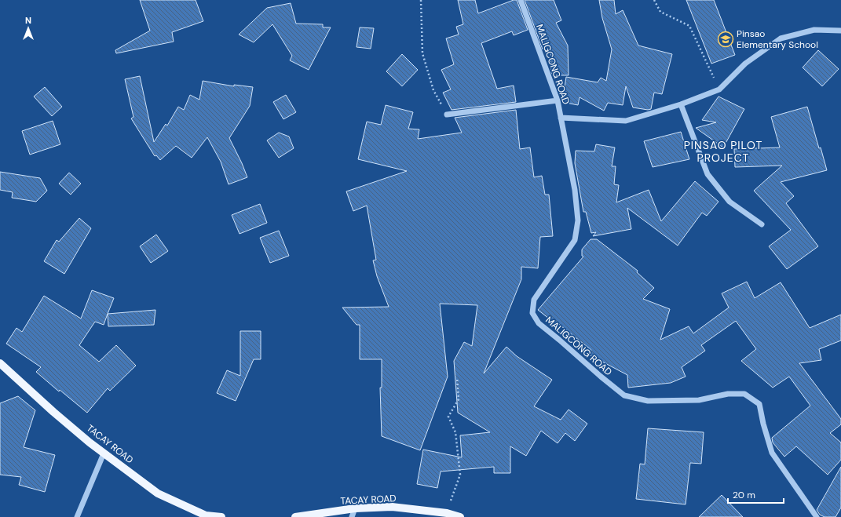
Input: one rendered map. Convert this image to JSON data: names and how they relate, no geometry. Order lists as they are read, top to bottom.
{
  "streets": {
    "main road": ["TACAY ROAD"],
    "street": ["MALIGCONG ROAD"]
  },
  "districts": ["PINSAO PILOT PROJECT"],
  "places": {
    "school or university": ["Pinsao Elementary School"]
  },
  "scale_bar": "20 m",
  "north": "top"
}
